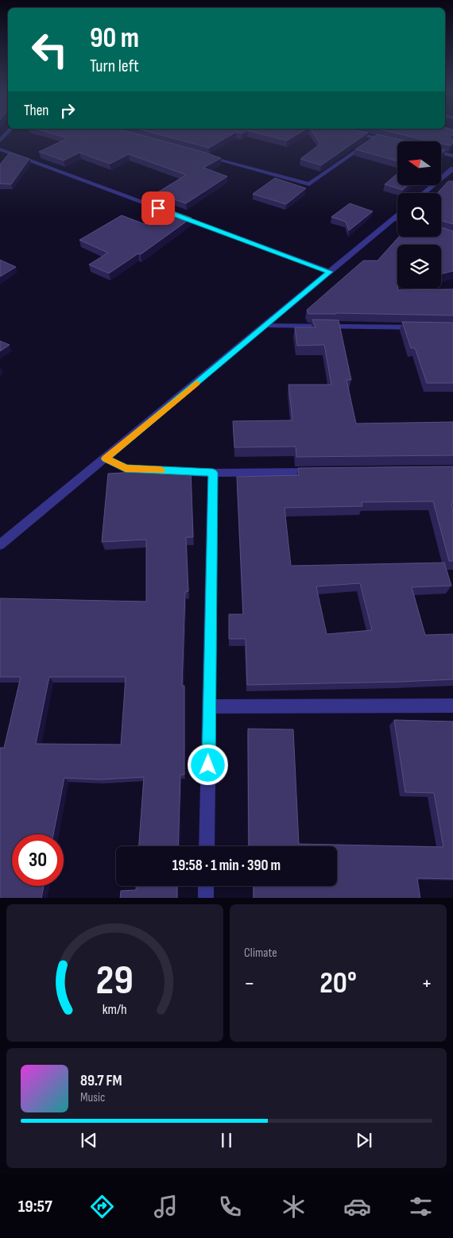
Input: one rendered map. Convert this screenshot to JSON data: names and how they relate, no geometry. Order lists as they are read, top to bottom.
{
  "north": "left",
  "page": {
    "turn": ["90 m", "Turn left"],
    "then": "Then",
    "limit": "30",
    "trip": "19:58 · 1 min · 390 m",
    "tile": "Climate",
    "heat": ["−", "20°", "+"],
    "song": ["89.7 FM", "Music"],
    "tabs": "19:57",
    "gauge": ["29", "km/h"]
  }
}
